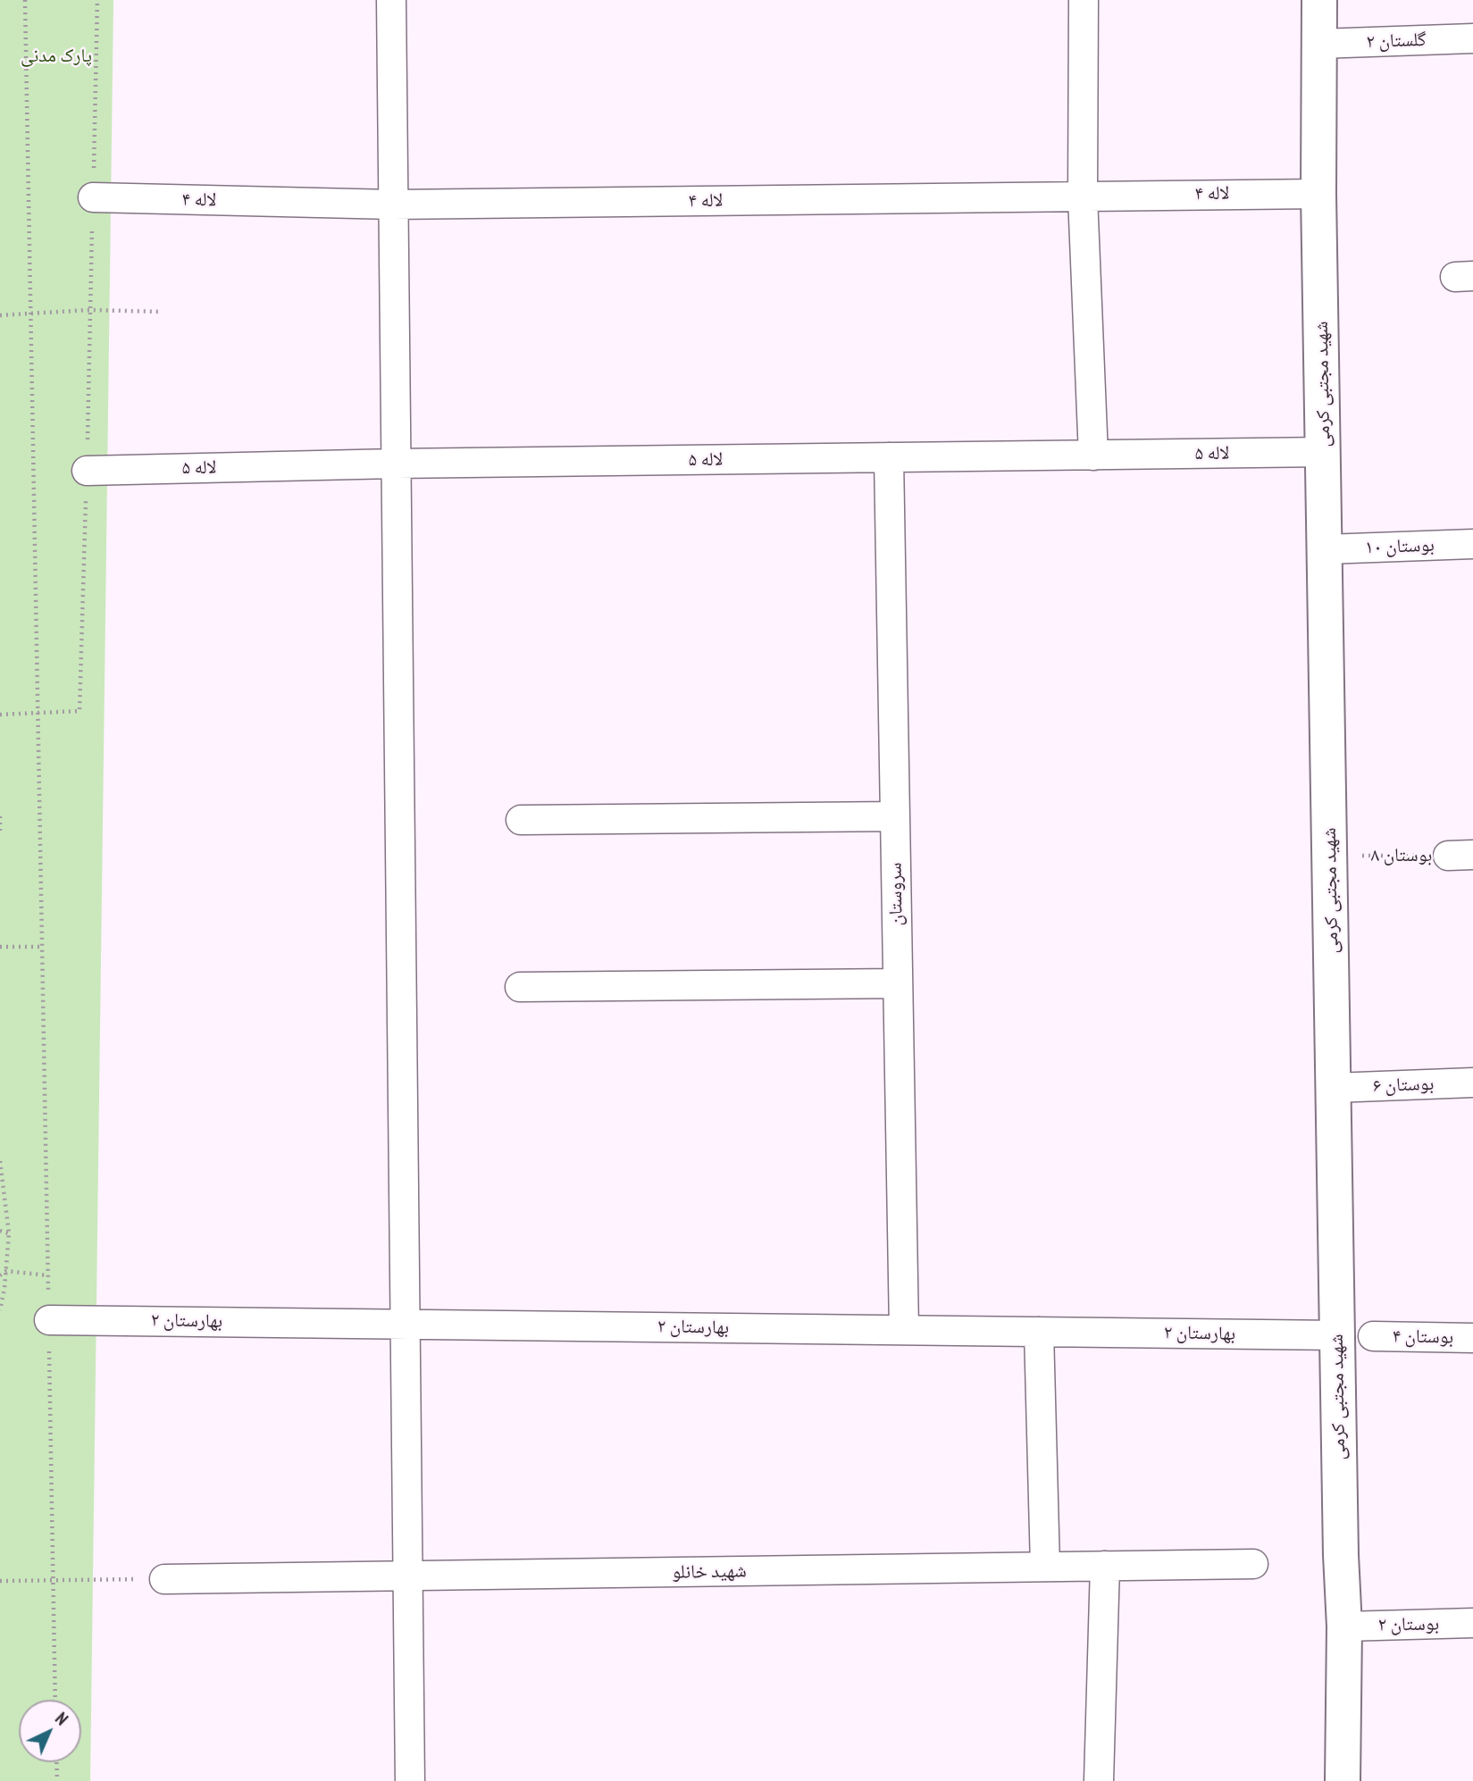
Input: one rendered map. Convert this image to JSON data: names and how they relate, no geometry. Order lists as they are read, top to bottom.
{
  "streets": {
    "street": [
      "گلستان ۲",
      "لاله ۴",
      "شهید مجتبی کرمی",
      "لاله ۵",
      "بوستان ۱۰",
      "سروستان",
      "بوستان ۶",
      "بهارستان ۲",
      "بوستان ۴",
      "شهید خانلو",
      "بوستان ۲"
    ],
    "path": ["بوستان ۸"]
  },
  "crossings": [
    ["گلستان ۲", "شهید مجتبی کرمی"],
    ["لاله ۴", "شهید مجتبی کرمی"],
    ["شهید مجتبی کرمی", "لاله ۵"],
    ["شهید مجتبی کرمی", "بوستان ۱۰"],
    ["شهید مجتبی کرمی", "بوستان ۸"],
    ["شهید مجتبی کرمی", "بوستان ۶"],
    ["شهید مجتبی کرمی", "بهارستان ۲"],
    ["شهید مجتبی کرمی", "بوستان ۲"],
    ["لاله ۵", "سروستان"],
    ["سروستان", "بهارستان ۲"]
  ],
  "parks": ["پارک مدنی"],
  "north": "top right"
}
